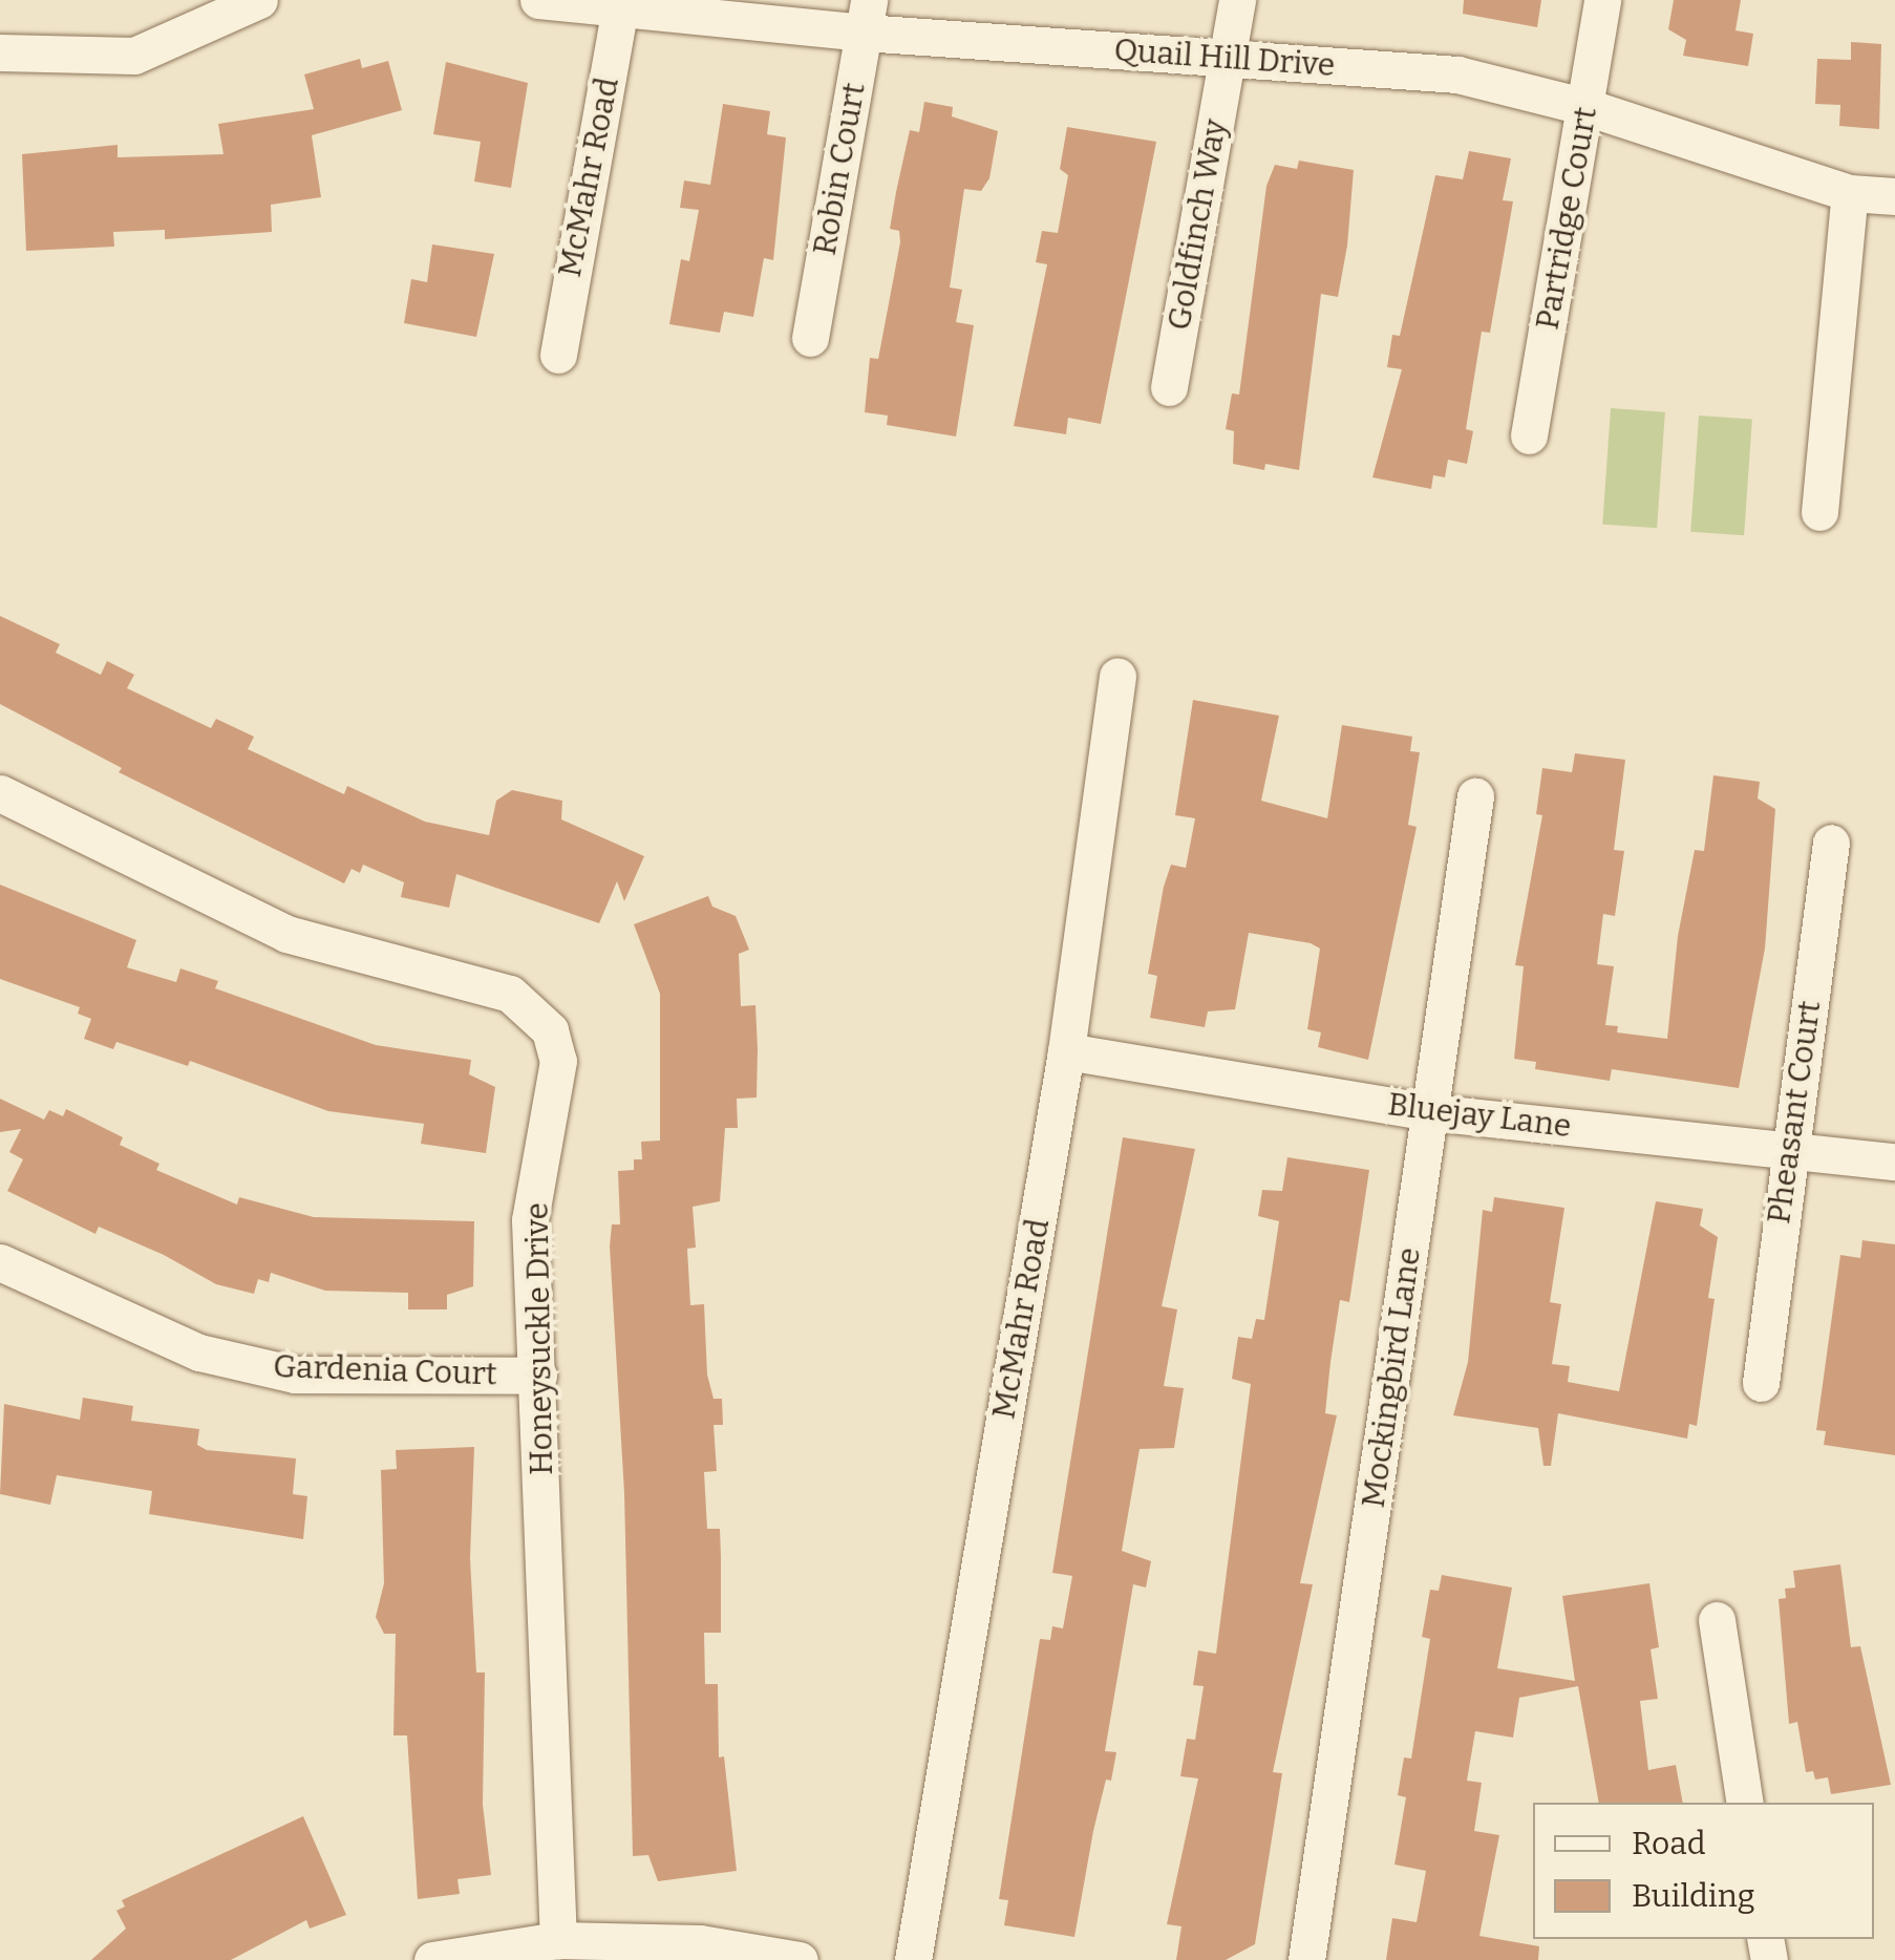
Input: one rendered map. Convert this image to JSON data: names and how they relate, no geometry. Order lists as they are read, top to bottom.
{
  "streets": {
    "street": [
      "Quail Hill Drive",
      "Robin Court",
      "McMahr Road",
      "Partridge Court",
      "Goldfinch Way",
      "Pheasant Court",
      "Bluejay Lane",
      "Honeysuckle Drive",
      "Gardenia Court",
      "Mockingbird Lane"
    ]
  },
  "crossings": [
    ["Quail Hill Drive", "Robin Court"],
    ["Quail Hill Drive", "McMahr Road"],
    ["Quail Hill Drive", "Partridge Court"],
    ["Quail Hill Drive", "Goldfinch Way"],
    ["McMahr Road", "Bluejay Lane"],
    ["Pheasant Court", "Bluejay Lane"],
    ["Bluejay Lane", "Mockingbird Lane"],
    ["Honeysuckle Drive", "Gardenia Court"]
  ],
  "legend": ["Road", "Building"]
}
